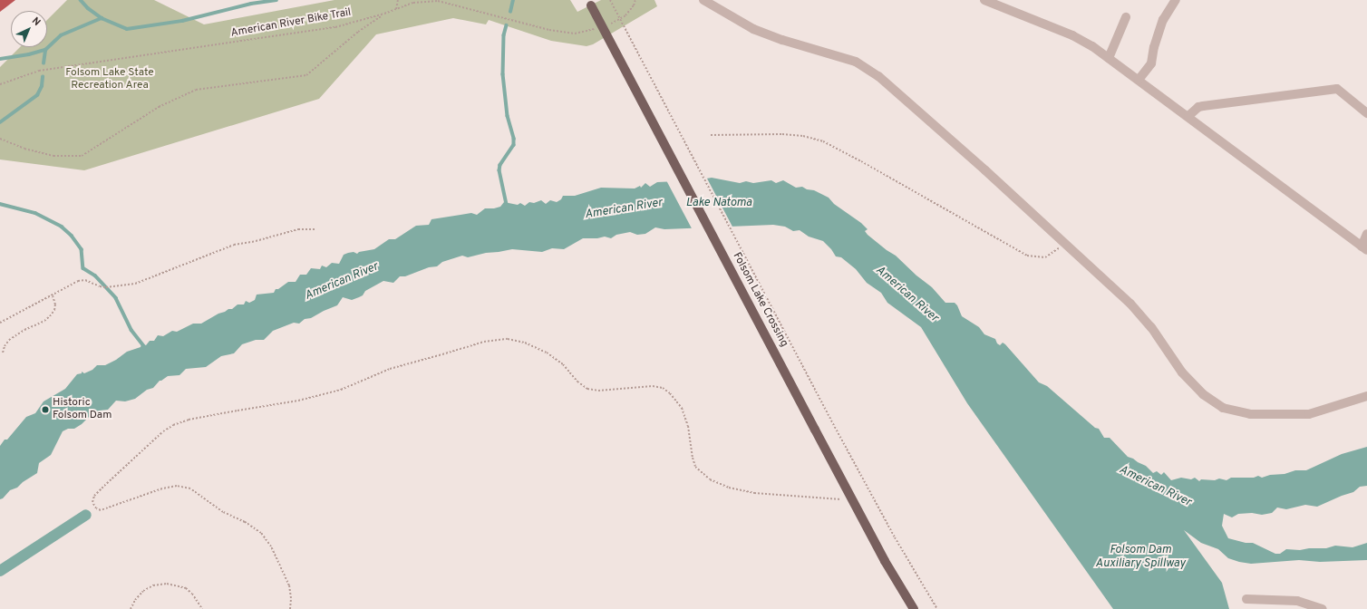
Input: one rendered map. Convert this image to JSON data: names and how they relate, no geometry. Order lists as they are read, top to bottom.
{
  "streets": {
    "main road": ["Folsom Lake Crossing"],
    "path": ["American River Bike Trail"]
  },
  "water": ["Lake Natoma", "American River", "Folsom Dam Auxiliary Spillway"],
  "parks": ["Folsom Lake State Recreation Area"],
  "places": ["Historic Folsom Dam"],
  "north": "top right"
}
